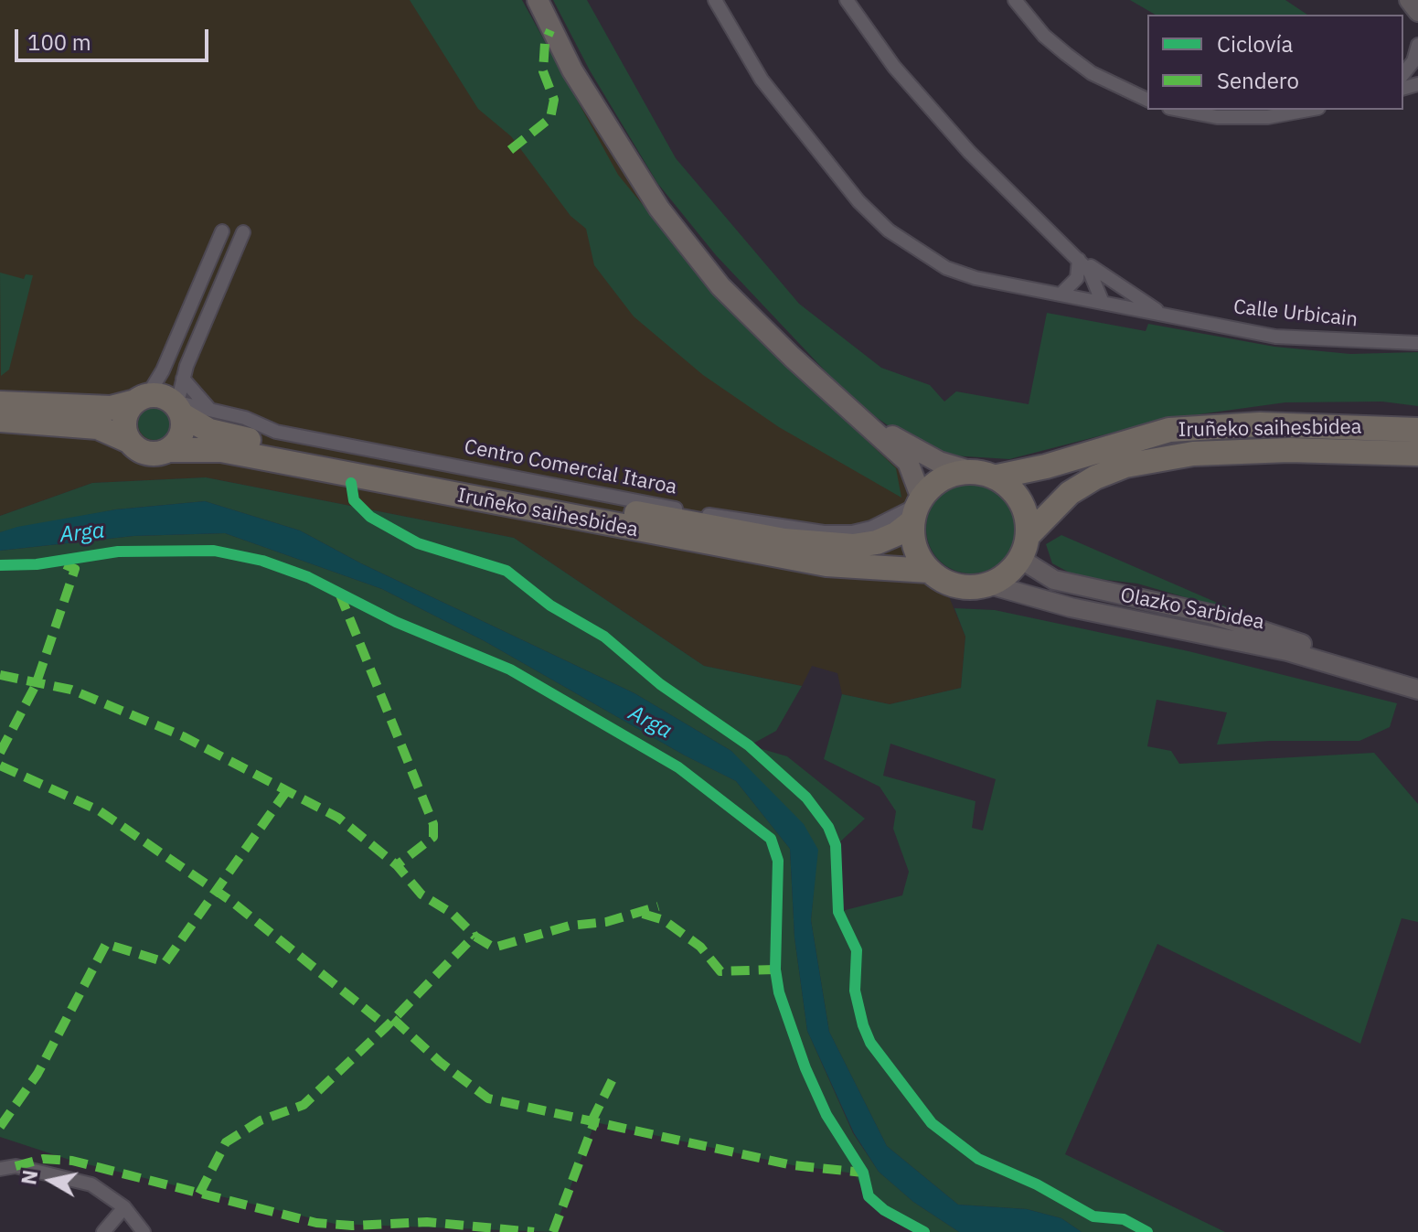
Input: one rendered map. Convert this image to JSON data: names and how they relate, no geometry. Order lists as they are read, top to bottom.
{
  "streets": {
    "highway": ["Iruñeko saihesbidea"],
    "street": ["Calle Urbicain", "Centro Comercial Itaroa", "Olazko Sarbidea"]
  },
  "crossings": [
    ["Iruñeko saihesbidea", "Centro Comercial Itaroa"],
    ["Iruñeko saihesbidea", "Olazko Sarbidea"],
    ["Centro Comercial Itaroa", "Olazko Sarbidea"]
  ],
  "water": ["Arga"],
  "legend": ["Ciclovía", "Sendero"],
  "scale_bar": "100 m",
  "north": "left"
}
